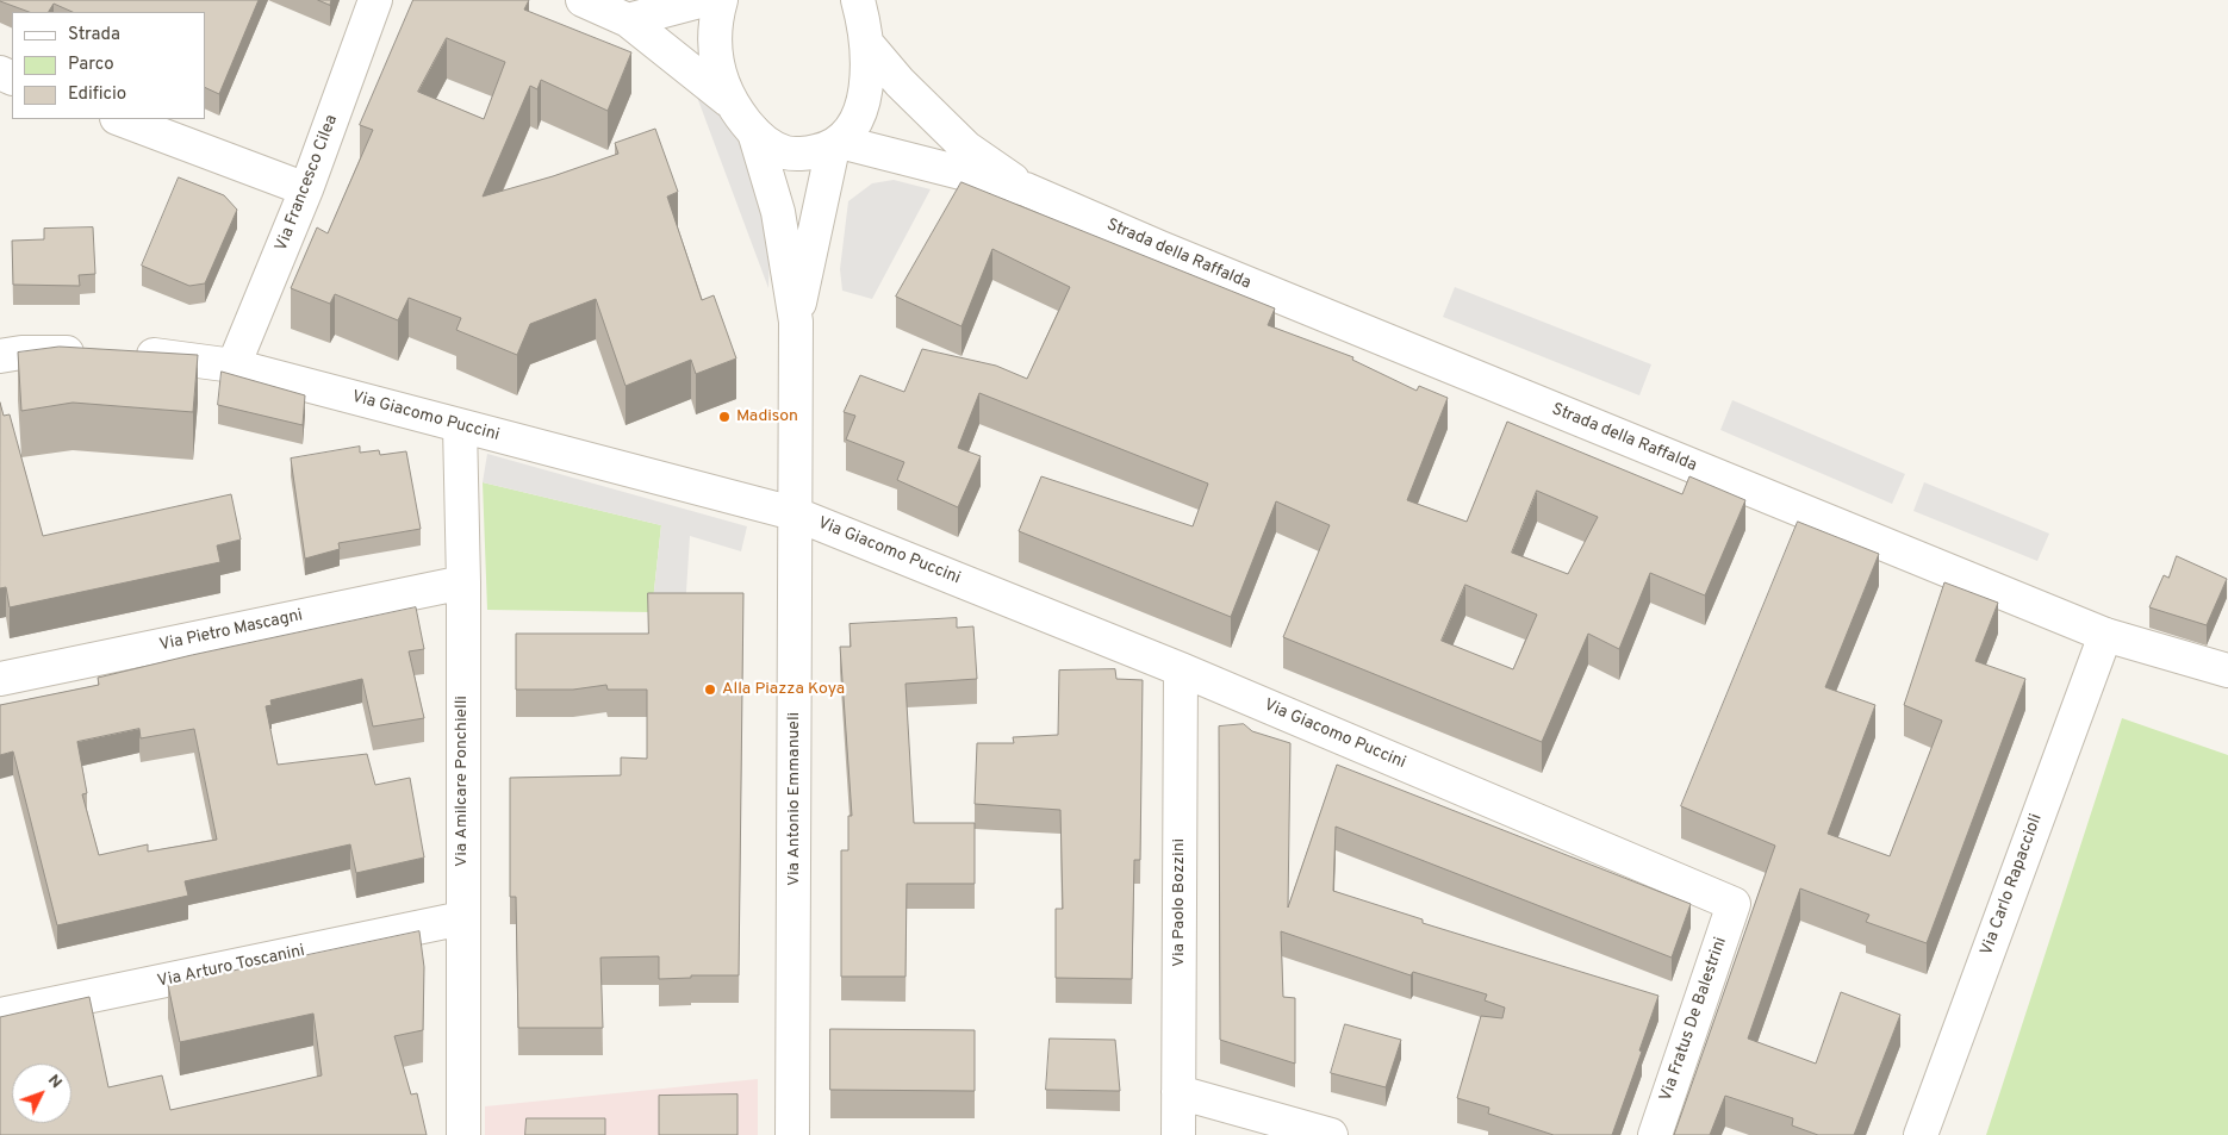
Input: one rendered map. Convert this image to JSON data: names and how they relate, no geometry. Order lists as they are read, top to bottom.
{
  "streets": {
    "street": [
      "Via Francesco Cilea",
      "Strada della Raffalda",
      "Via Giacomo Puccini",
      "Via Pietro Mascagni",
      "Via Amilcare Ponchielli",
      "Via Antonio Emmanueli",
      "Via Carlo Rapaccioli",
      "Via Paolo Bozzini",
      "Via Arturo Toscanini",
      "Via Fratus De Balestrini"
    ]
  },
  "crossings": [
    ["Via Francesco Cilea", "Via Giacomo Puccini"],
    ["Strada della Raffalda", "Via Antonio Emmanueli"],
    ["Strada della Raffalda", "Via Carlo Rapaccioli"],
    ["Via Giacomo Puccini", "Via Amilcare Ponchielli"],
    ["Via Giacomo Puccini", "Via Antonio Emmanueli"],
    ["Via Giacomo Puccini", "Via Paolo Bozzini"],
    ["Via Giacomo Puccini", "Via Fratus De Balestrini"],
    ["Via Pietro Mascagni", "Via Amilcare Ponchielli"],
    ["Via Amilcare Ponchielli", "Via Arturo Toscanini"]
  ],
  "places": ["Madison", "Alla Piazza Koya"],
  "legend": ["Strada", "Parco", "Edificio"],
  "north": "top right"
}
